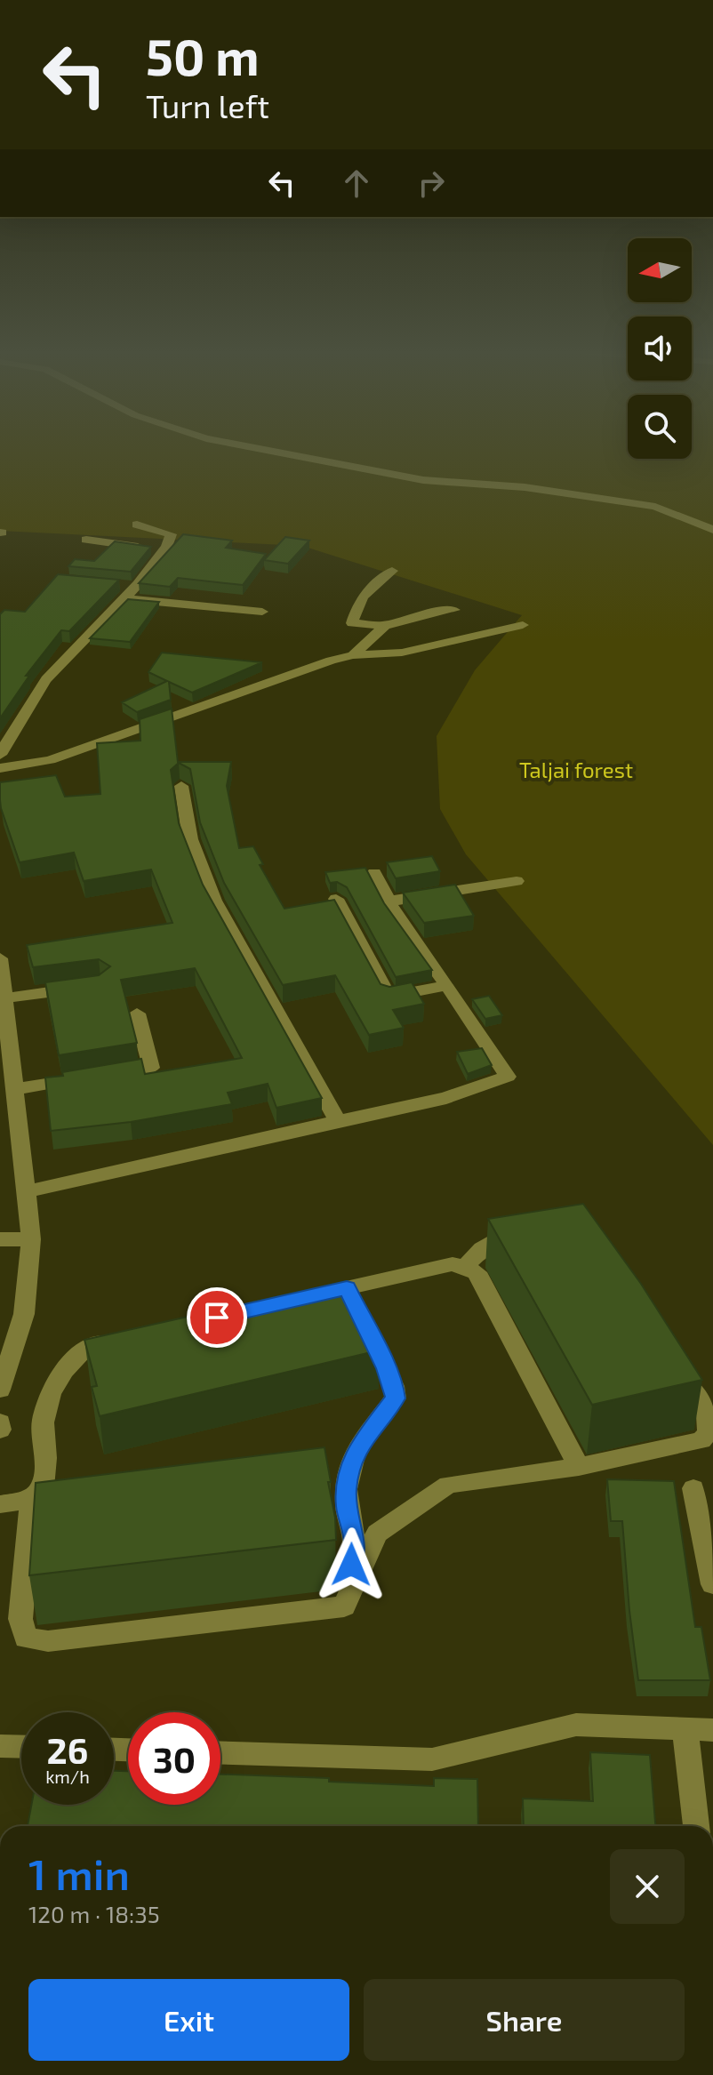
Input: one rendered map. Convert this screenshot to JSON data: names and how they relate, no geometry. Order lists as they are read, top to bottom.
{
  "parks": ["Taljai forest"],
  "north": "left",
  "page": {
    "turn": ["50 m", "Turn left"],
    "speed": "26 km/h",
    "limit": "30",
    "heading": ["1 min", "120 m · 18:35"],
    "buttons": ["Exit", "Share"]
  }
}
